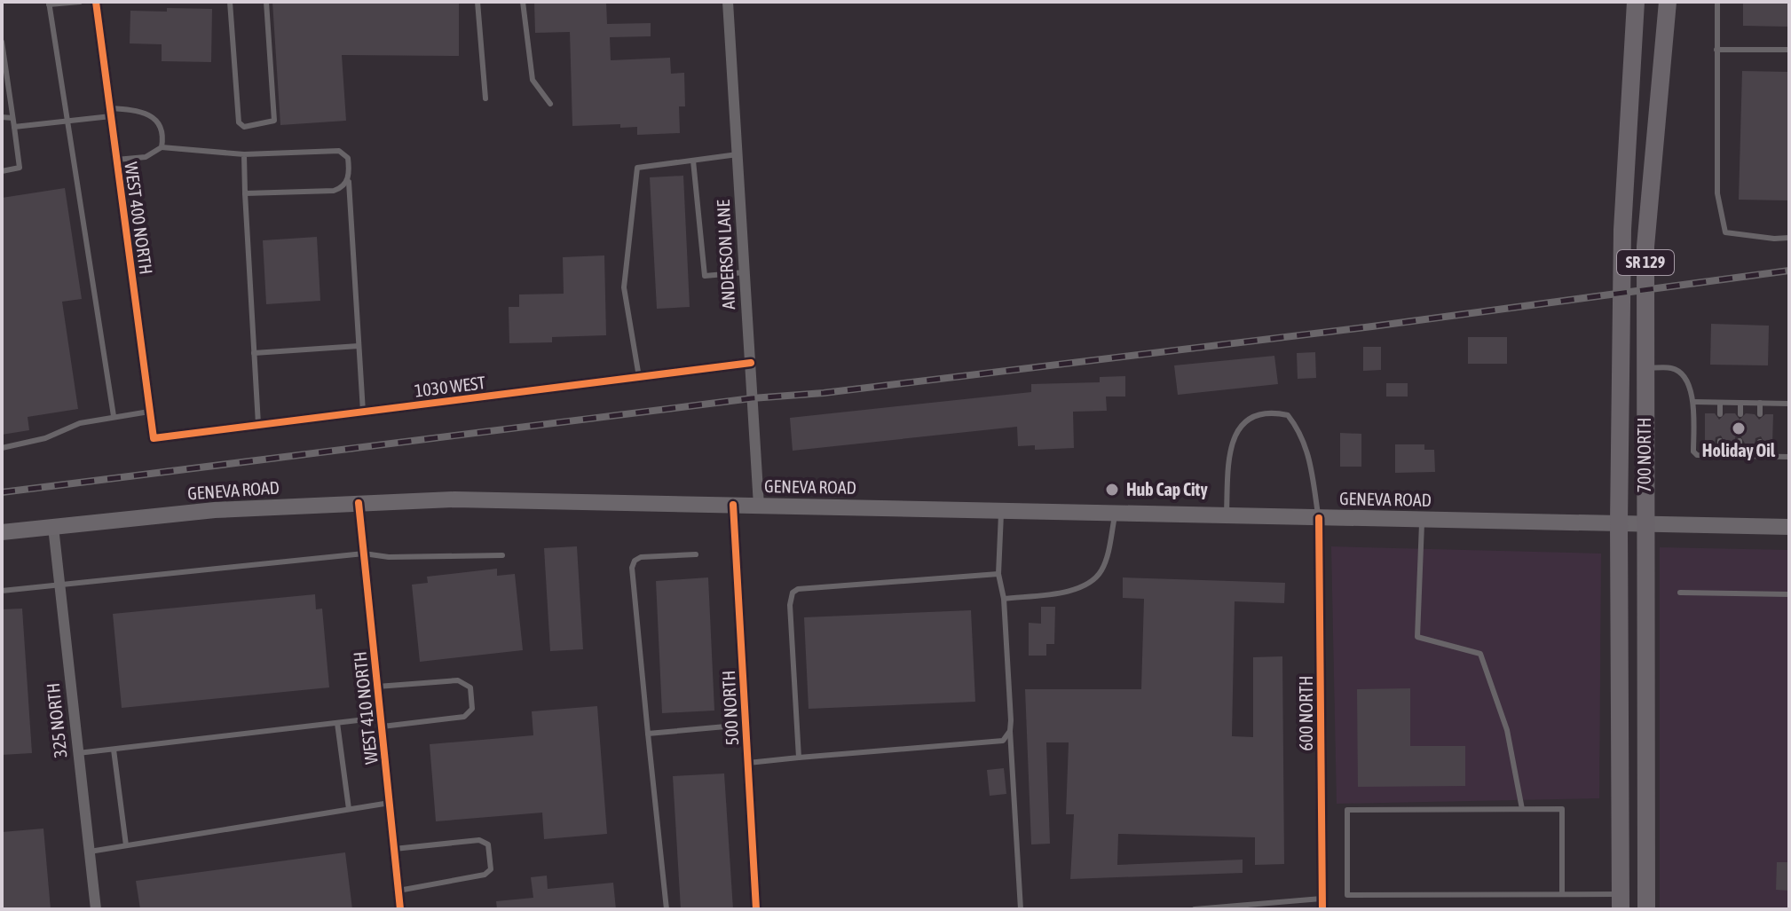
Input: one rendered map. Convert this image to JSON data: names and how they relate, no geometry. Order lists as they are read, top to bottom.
{
  "streets": {
    "main road": ["SR 129", "700 NORTH", "GENEVA ROAD"],
    "street": [
      "WEST 400 NORTH",
      "ANDERSON LANE",
      "1030 WEST",
      "WEST 410 NORTH",
      "500 NORTH",
      "600 NORTH",
      "325 NORTH"
    ]
  },
  "crossings": [
    ["WEST 400 NORTH", "1030 WEST"],
    ["ANDERSON LANE", "1030 WEST"],
    ["ANDERSON LANE", "GENEVA ROAD"],
    ["700 NORTH", "GENEVA ROAD"],
    ["GENEVA ROAD", "WEST 410 NORTH"],
    ["GENEVA ROAD", "500 NORTH"],
    ["GENEVA ROAD", "600 NORTH"],
    ["GENEVA ROAD", "325 NORTH"]
  ],
  "places": ["Holiday Oil", "Hub Cap City"]
}
